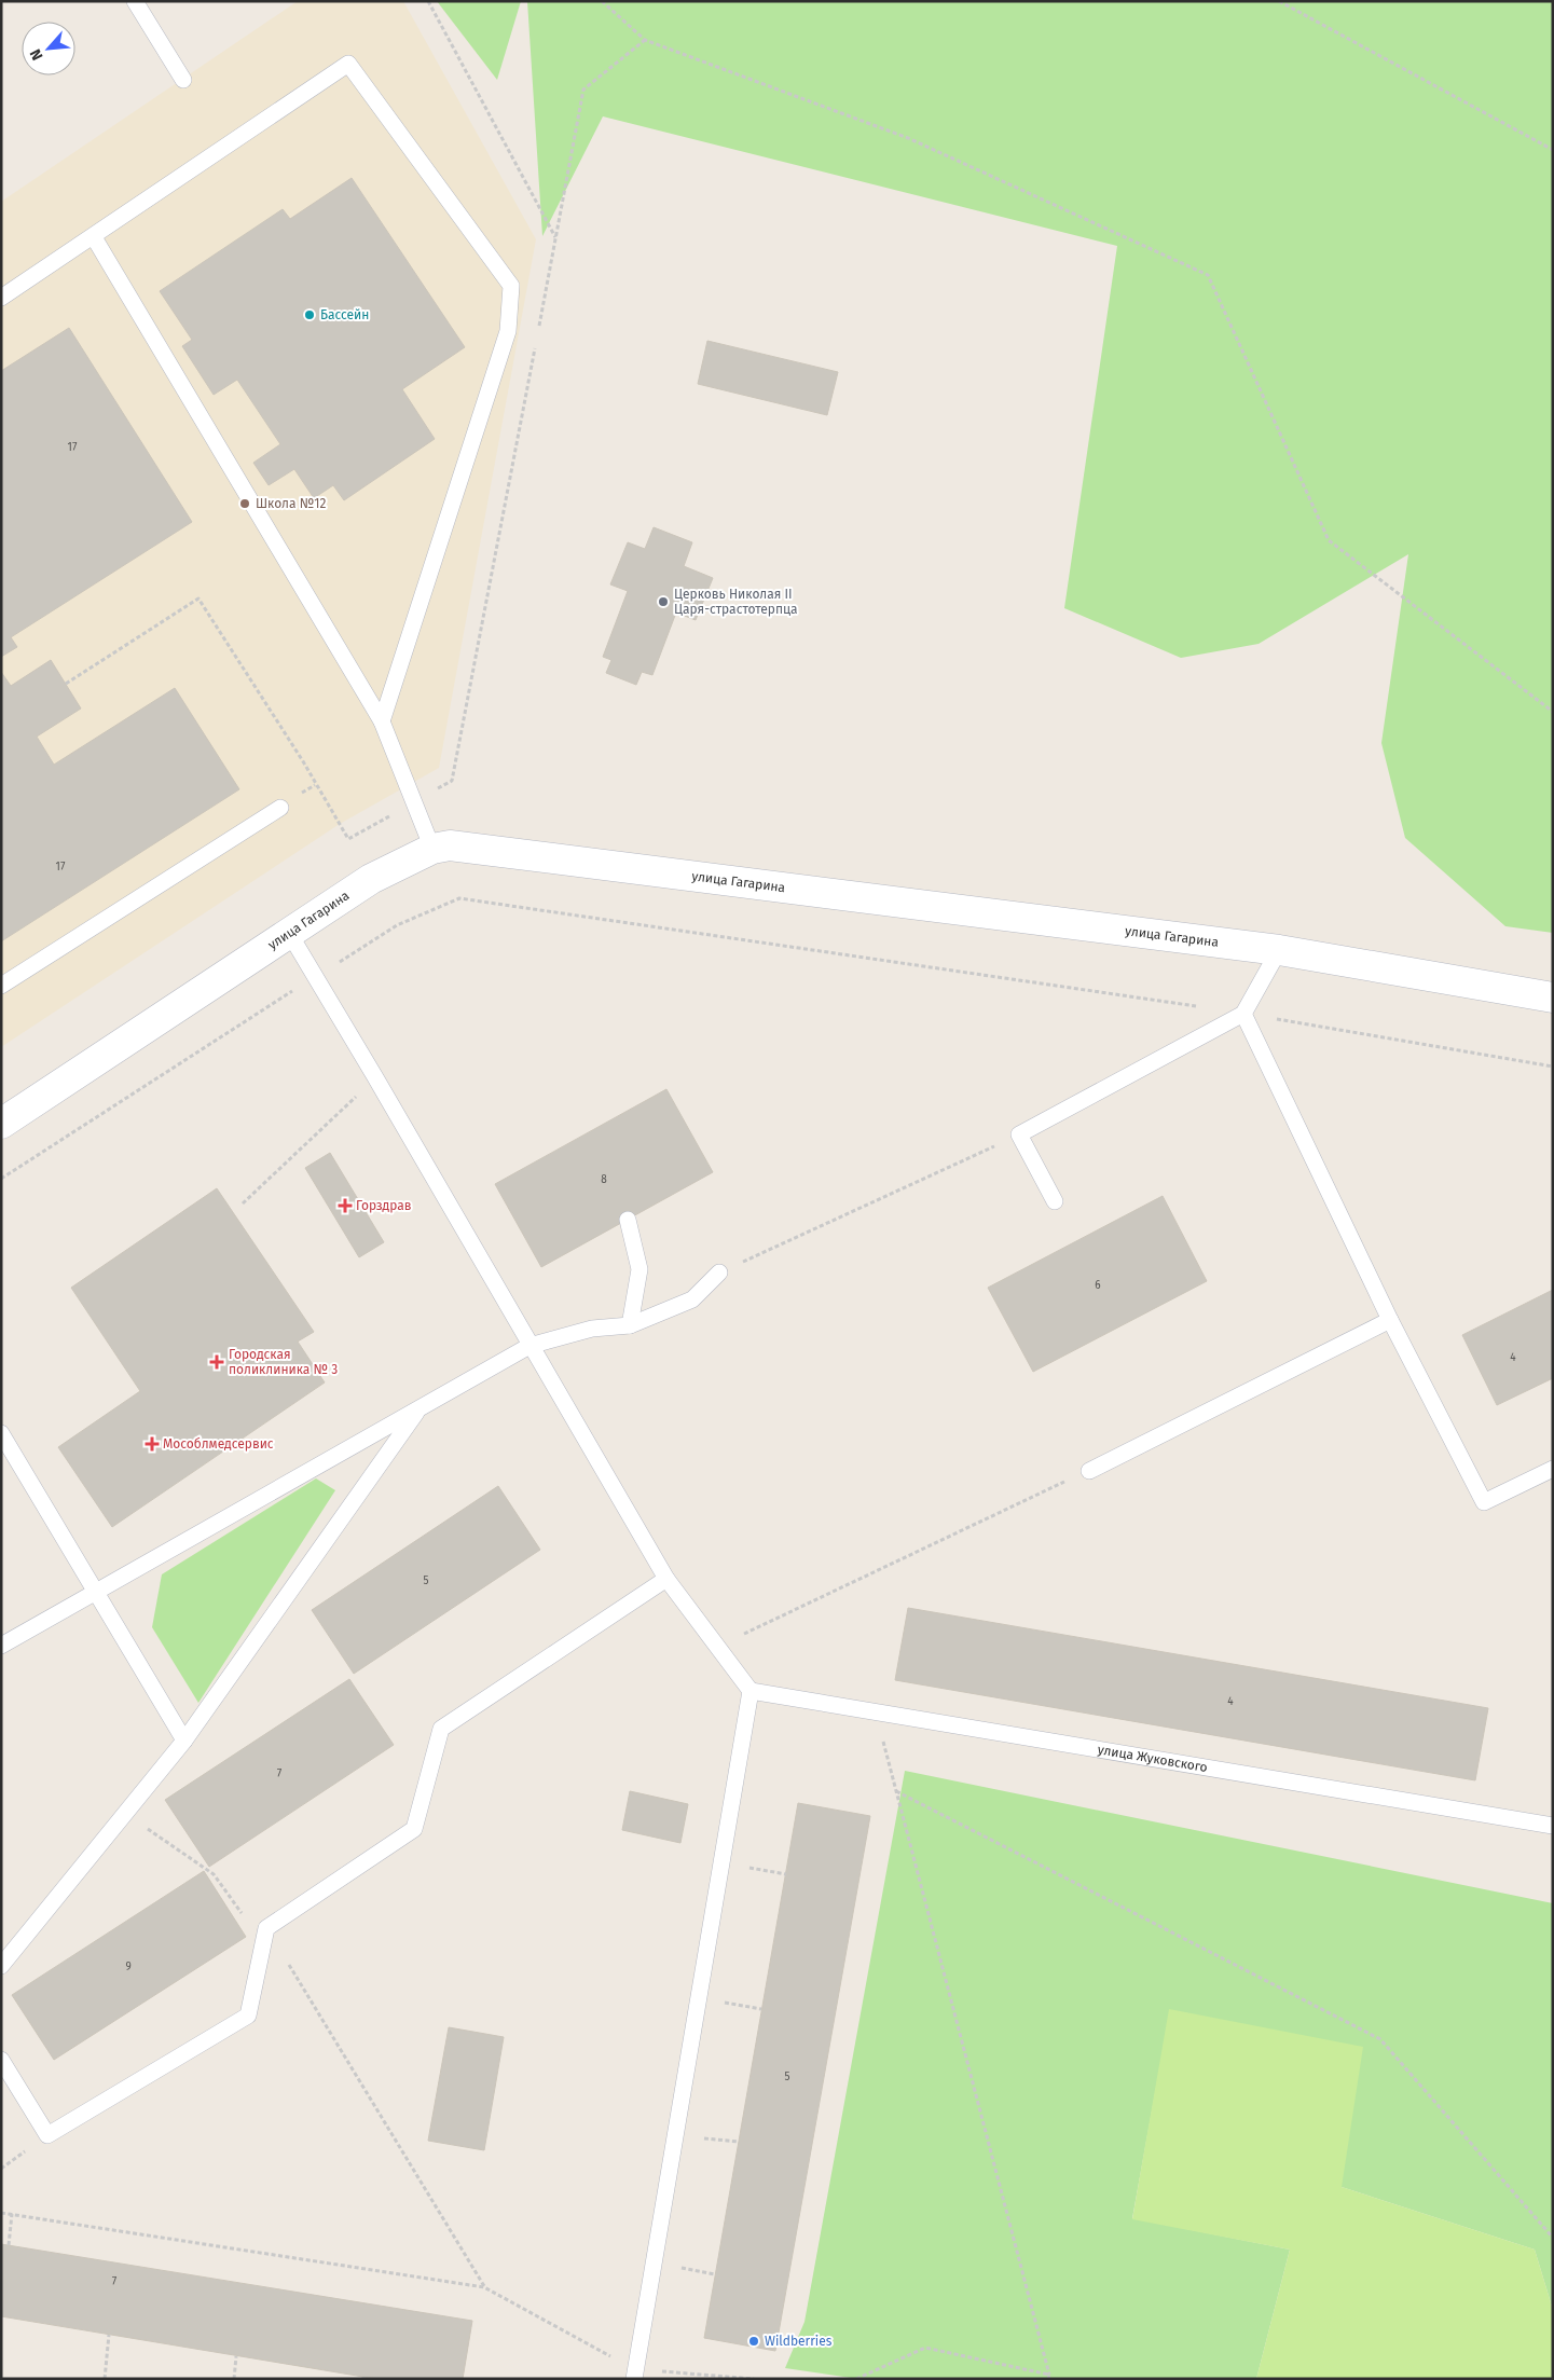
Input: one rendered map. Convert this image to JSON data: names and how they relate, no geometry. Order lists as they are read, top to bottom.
{
  "streets": {
    "street": ["улица Гагарина"],
    "lane": ["улица Жуковского"]
  },
  "places": {
    "other": [
      "Бассейн",
      "Школа №12",
      "Церковь Николая II Царя-страстотерпца",
      "Wildberries"
    ],
    "health": ["Горздрав", "Городская поликлиника № 3", "Мособлмедсервис"]
  },
  "house_numbers": [
    "17",
    "17",
    "8",
    "6",
    "4",
    "5",
    "4",
    "7",
    "9",
    "5",
    "7"
  ],
  "north": "bottom left"
}
